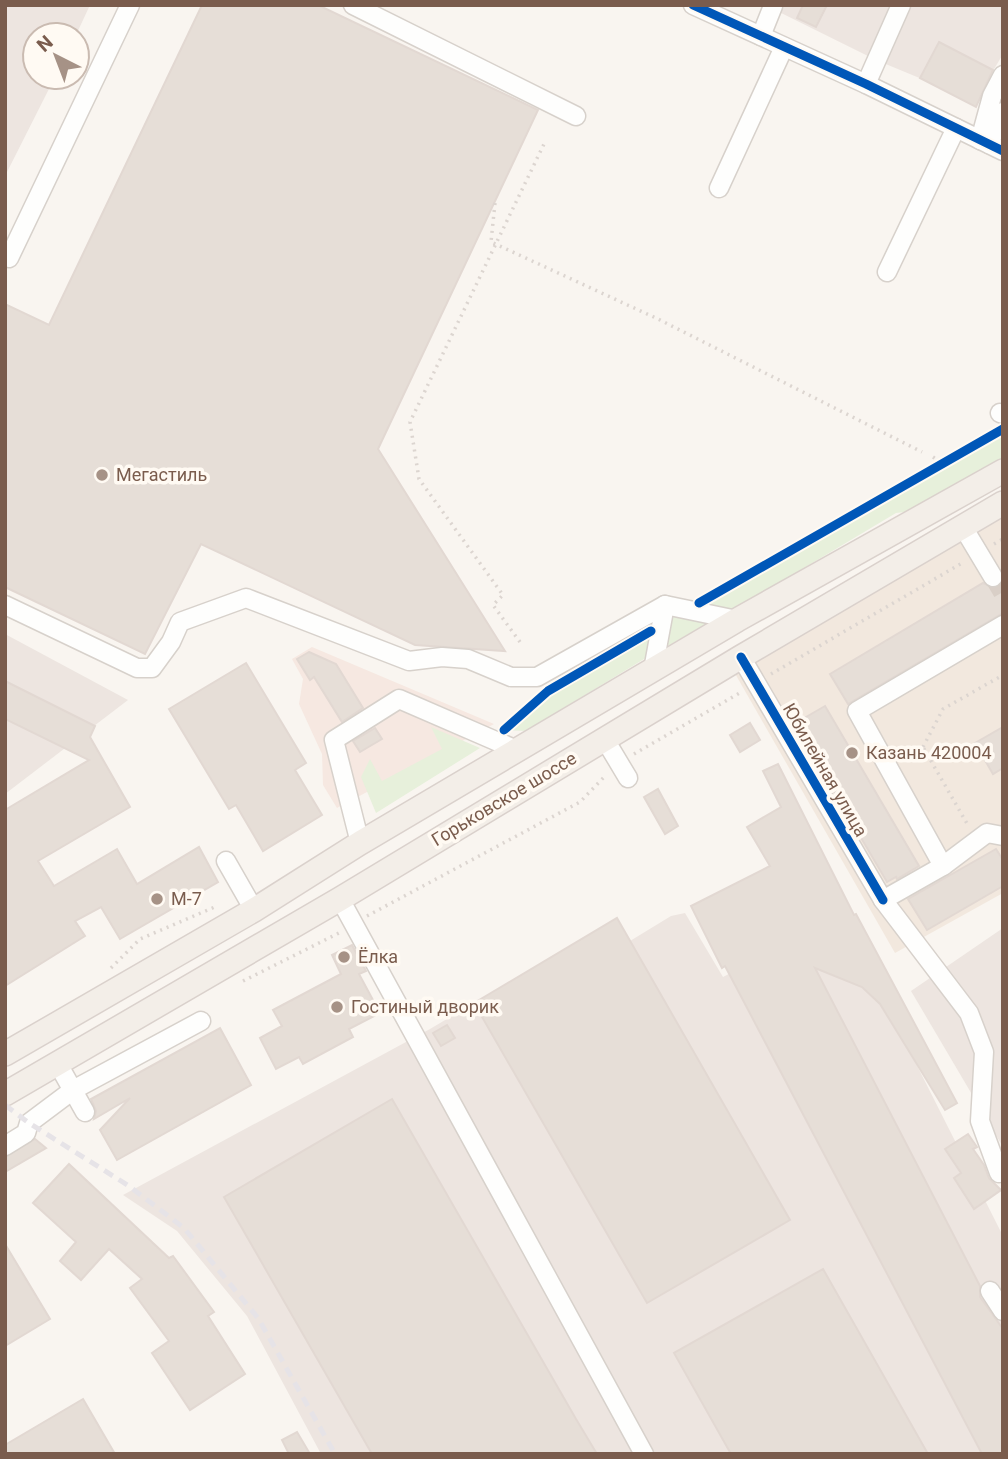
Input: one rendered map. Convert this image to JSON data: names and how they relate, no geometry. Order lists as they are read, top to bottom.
{
  "streets": {
    "main road": ["Горьковское шоссе"],
    "street": ["Юбилейная улица"]
  },
  "crossings": [
    ["Юбилейная улица", "Горьковское шоссе"]
  ],
  "places": [
    "Мегастиль",
    "Казань 420004",
    "М-7",
    "Ёлка",
    "Гостиный дворик"
  ],
  "north": "top left"
}
